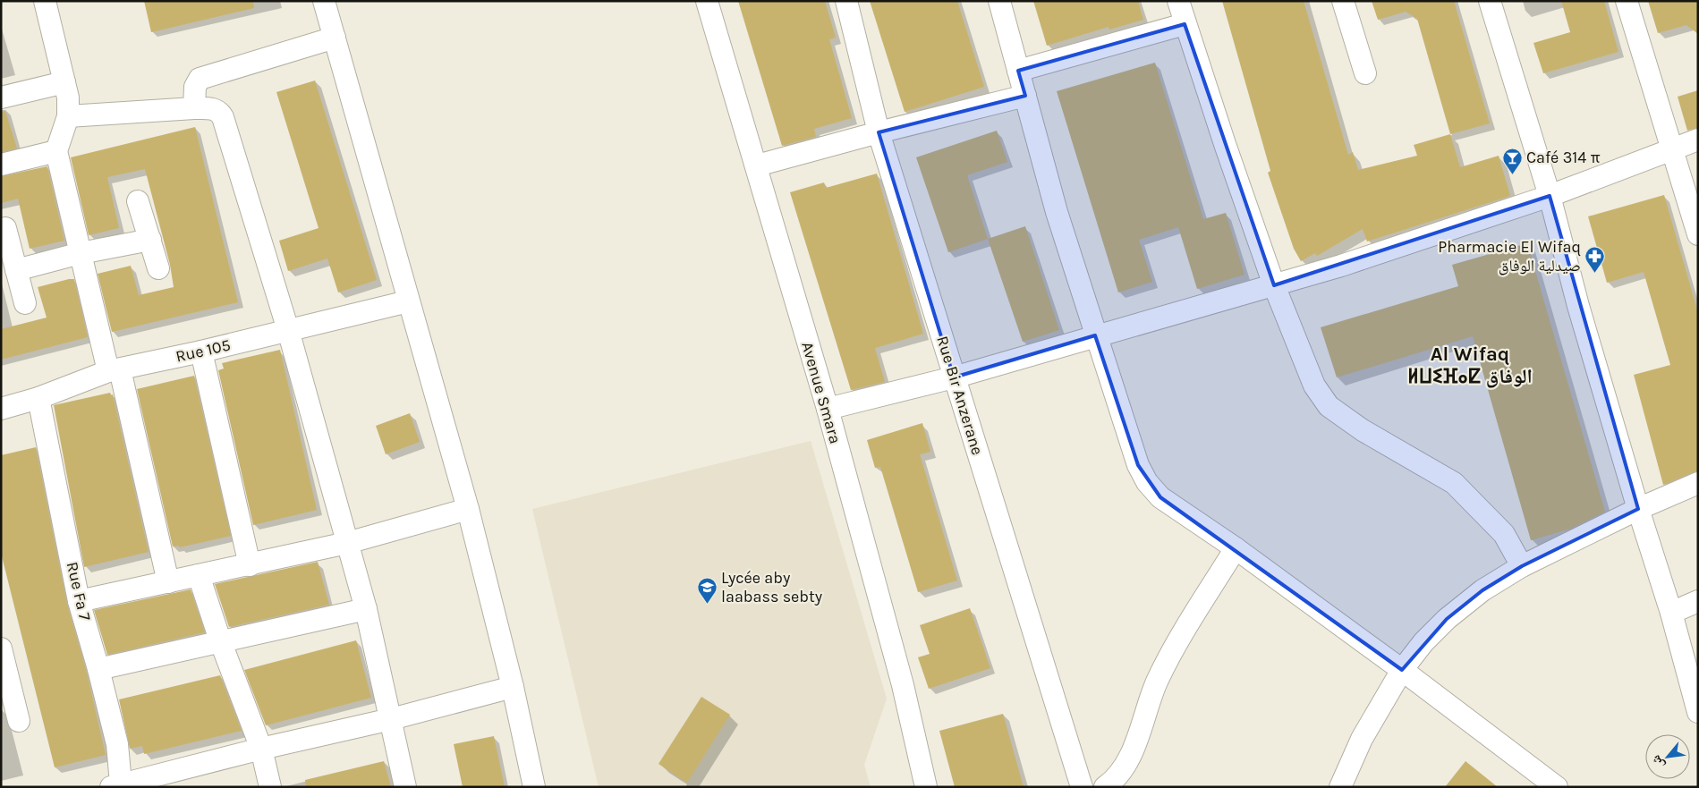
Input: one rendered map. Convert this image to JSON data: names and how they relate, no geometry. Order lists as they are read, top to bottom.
{
  "streets": {
    "street": [
      "Rue 105",
      "Avenue Smara",
      "Rue Bir Anzerane",
      "Rue Fa 7"
    ]
  },
  "crossings": [
    ["Rue 105", "Rue Fa 7"]
  ],
  "districts": ["Al Wifaq ⵍⵡⵉⴼⴰⵇ الوفاق"],
  "places": {
    "bar": ["Café 314 π"],
    "pharmacy": ["Pharmacie El Wifaq صيدلية الوفاق"],
    "school or university": ["Lycée aby laabass sebty"]
  },
  "north": "bottom left"
}
